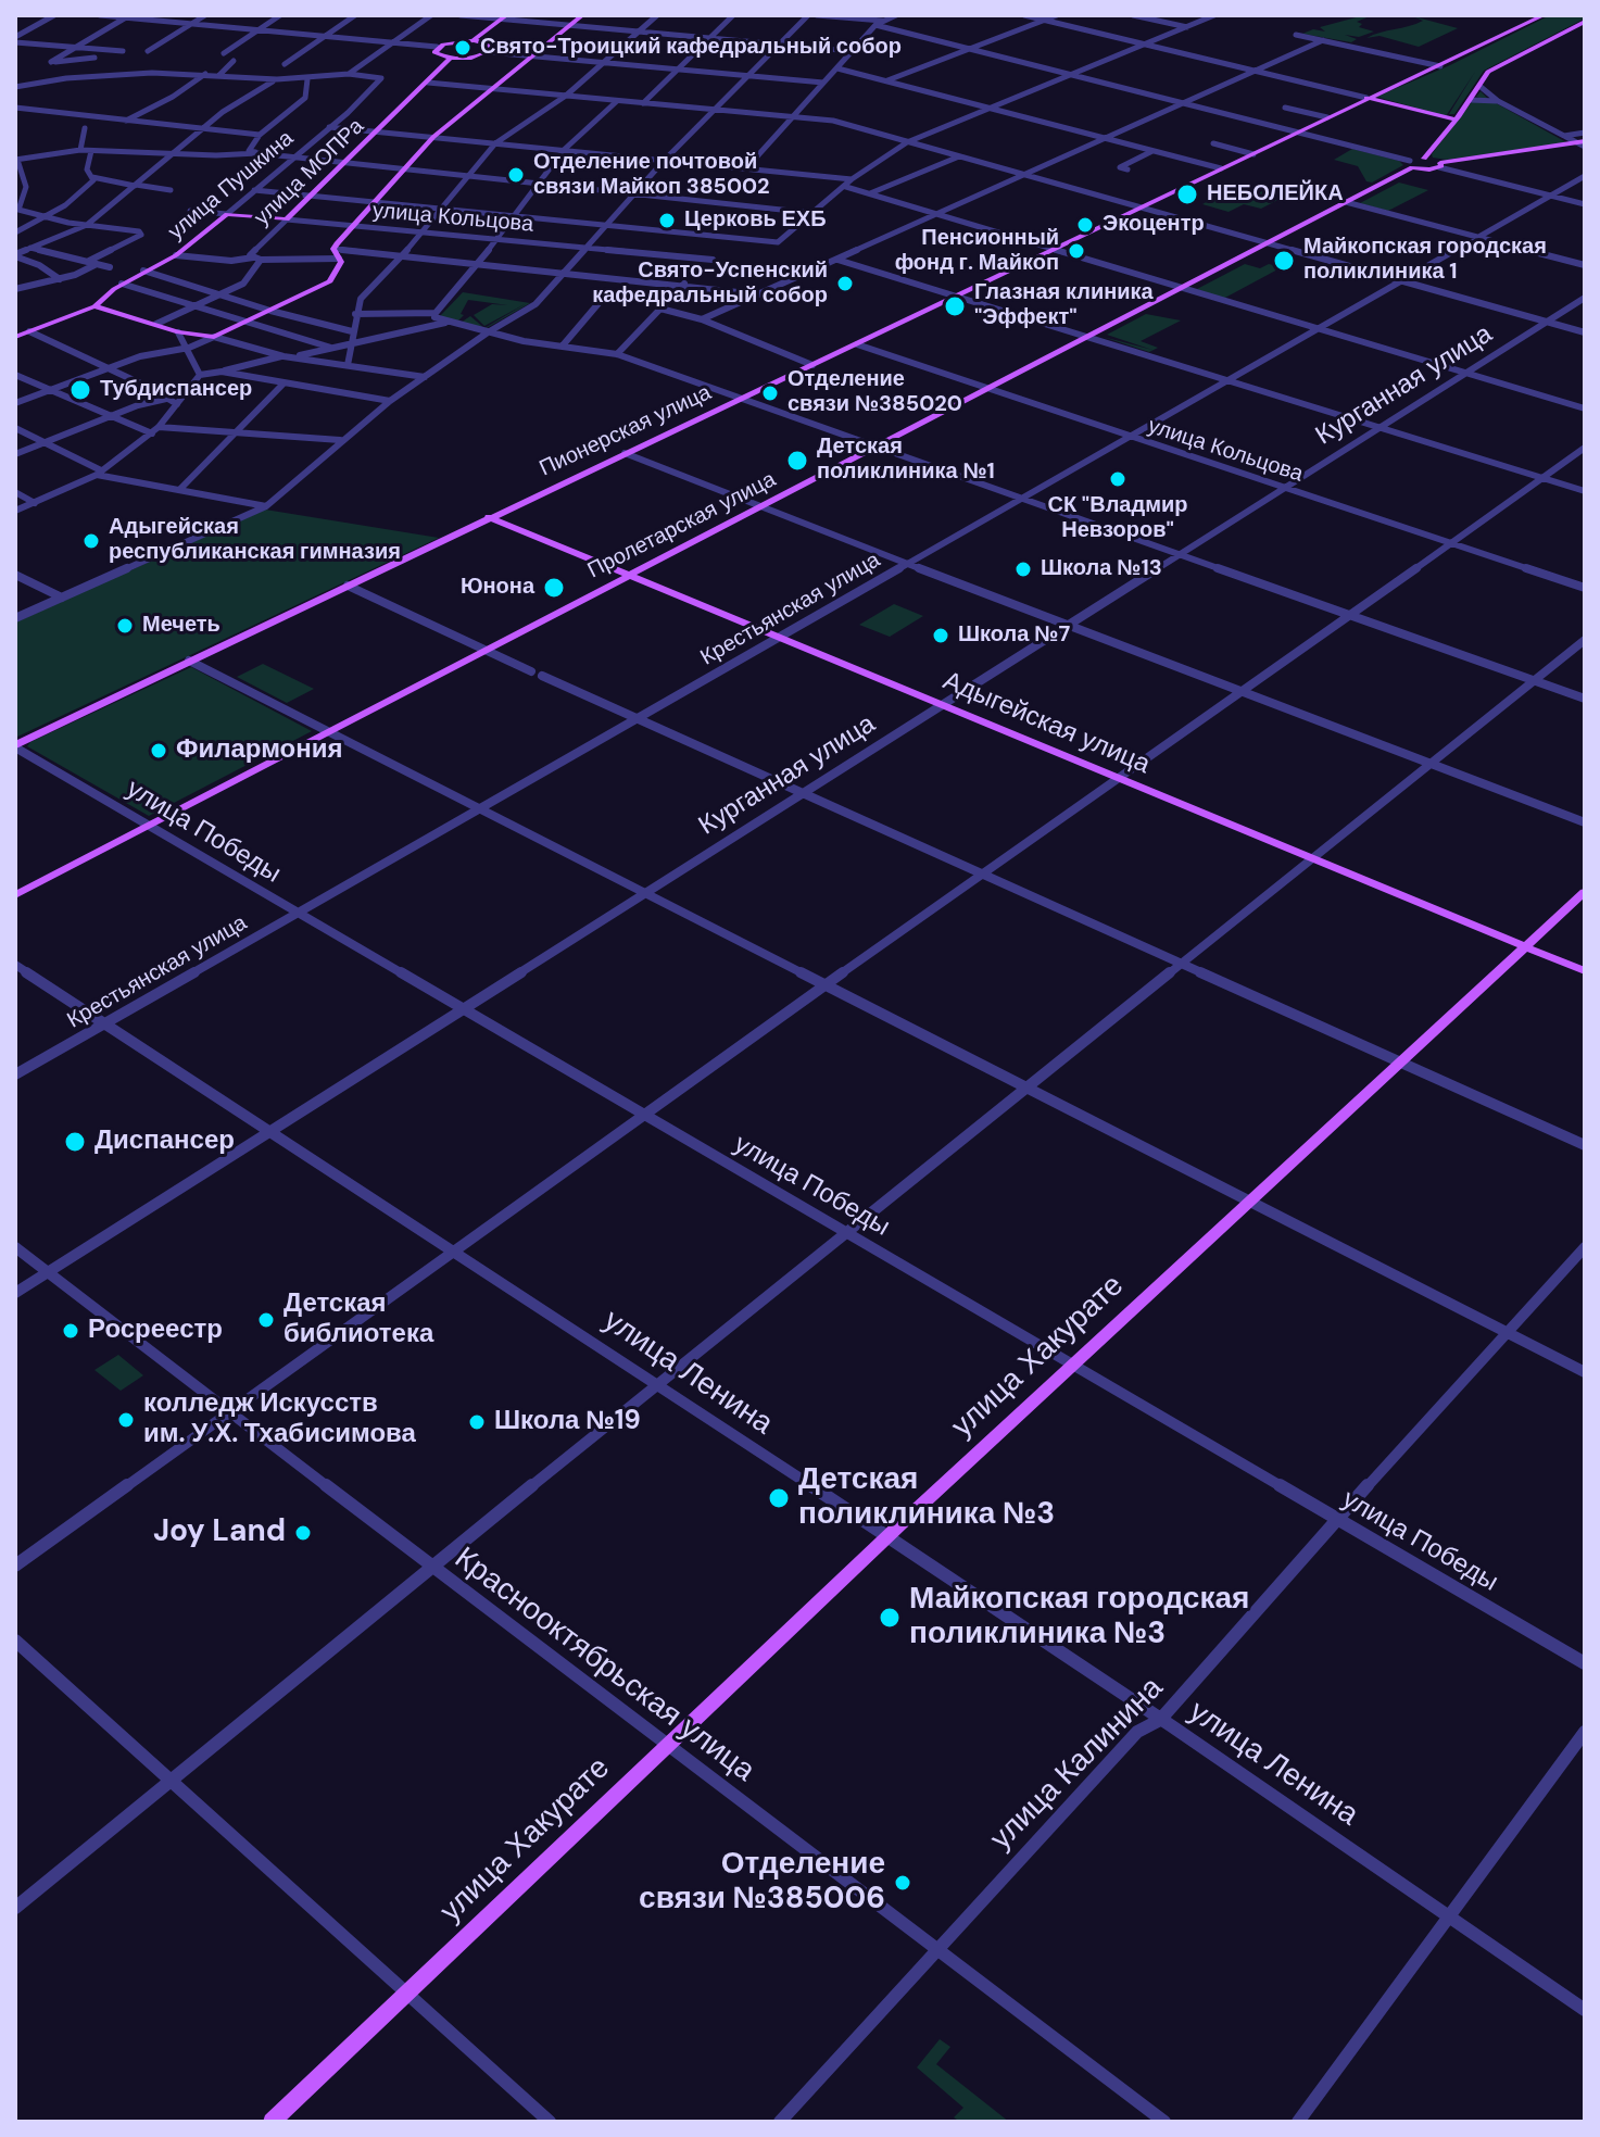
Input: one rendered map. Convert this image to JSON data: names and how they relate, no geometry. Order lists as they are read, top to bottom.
{
  "streets": {
    "main road": [
      "улица МОПРа",
      "улица Пушкина",
      "улица Кольцова",
      "Пионерская улица",
      "Пролетарская улица",
      "Адыгейская улица",
      "улица Хакурате"
    ],
    "street": [
      "Курганная улица",
      "Крестьянская улица",
      "улица Победы",
      "улица Ленина",
      "Краснооктябрьская улица",
      "улица Калинина"
    ]
  },
  "crossings": [
    ["улица МОПРа", "улица Кольцова"],
    ["улица Пушкина", "улица Кольцова"],
    ["улица Кольцова", "Курганная улица"],
    ["улица Кольцова", "Пионерская улица"],
    ["улица Кольцова", "Пролетарская улица"],
    ["улица Кольцова", "Крестьянская улица"],
    ["Курганная улица", "Адыгейская улица"],
    ["Курганная улица", "улица Победы"],
    ["Курганная улица", "улица Ленина"],
    ["Курганная улица", "Краснооктябрьская улица"],
    ["Пионерская улица", "Адыгейская улица"],
    ["Пионерская улица", "улица Победы"],
    ["Пролетарская улица", "Адыгейская улица"],
    ["Пролетарская улица", "улица Победы"],
    ["Крестьянская улица", "Адыгейская улица"],
    ["Крестьянская улица", "улица Победы"],
    ["Крестьянская улица", "улица Ленина"],
    ["Адыгейская улица", "улица Хакурате"],
    ["улица Победы", "улица Хакурате"],
    ["улица Победы", "улица Калинина"],
    ["улица Хакурате", "улица Ленина"],
    ["улица Хакурате", "Краснооктябрьская улица"],
    ["улица Ленина", "улица Калинина"],
    ["Краснооктябрьская улица", "улица Калинина"]
  ],
  "places": [
    "Свято-Троицкий кафедральный собор",
    "Отделение почтовой связи Майкоп 385002",
    "НЕБОЛЕЙКА",
    "Церковь ЕХБ",
    "Экоцентр",
    "Пенсионный фонд г. Майкоп",
    "Майкопская городская поликлиника 1",
    "Свято-Успенский кафедральный собор",
    "Глазная клиника \"Эффект\"",
    "Тубдиспансер",
    "Отделение связи №385020",
    "Детская поликлиника №1",
    "СК \"Владмир Невзоров\"",
    "Адыгейская республиканская гимназия",
    "Школа №13",
    "Юнона",
    "Мечеть",
    "Школа №7",
    "Филармония",
    "Диспансер",
    "Детская библиотека",
    "Росреестр",
    "колледж Искусств им. У.Х. Тхабисимова",
    "Школа №19",
    "Детская поликлиника №3",
    "Joy Land",
    "Майкопская городская поликлиника №3",
    "Отделение связи №385006"
  ]
}
